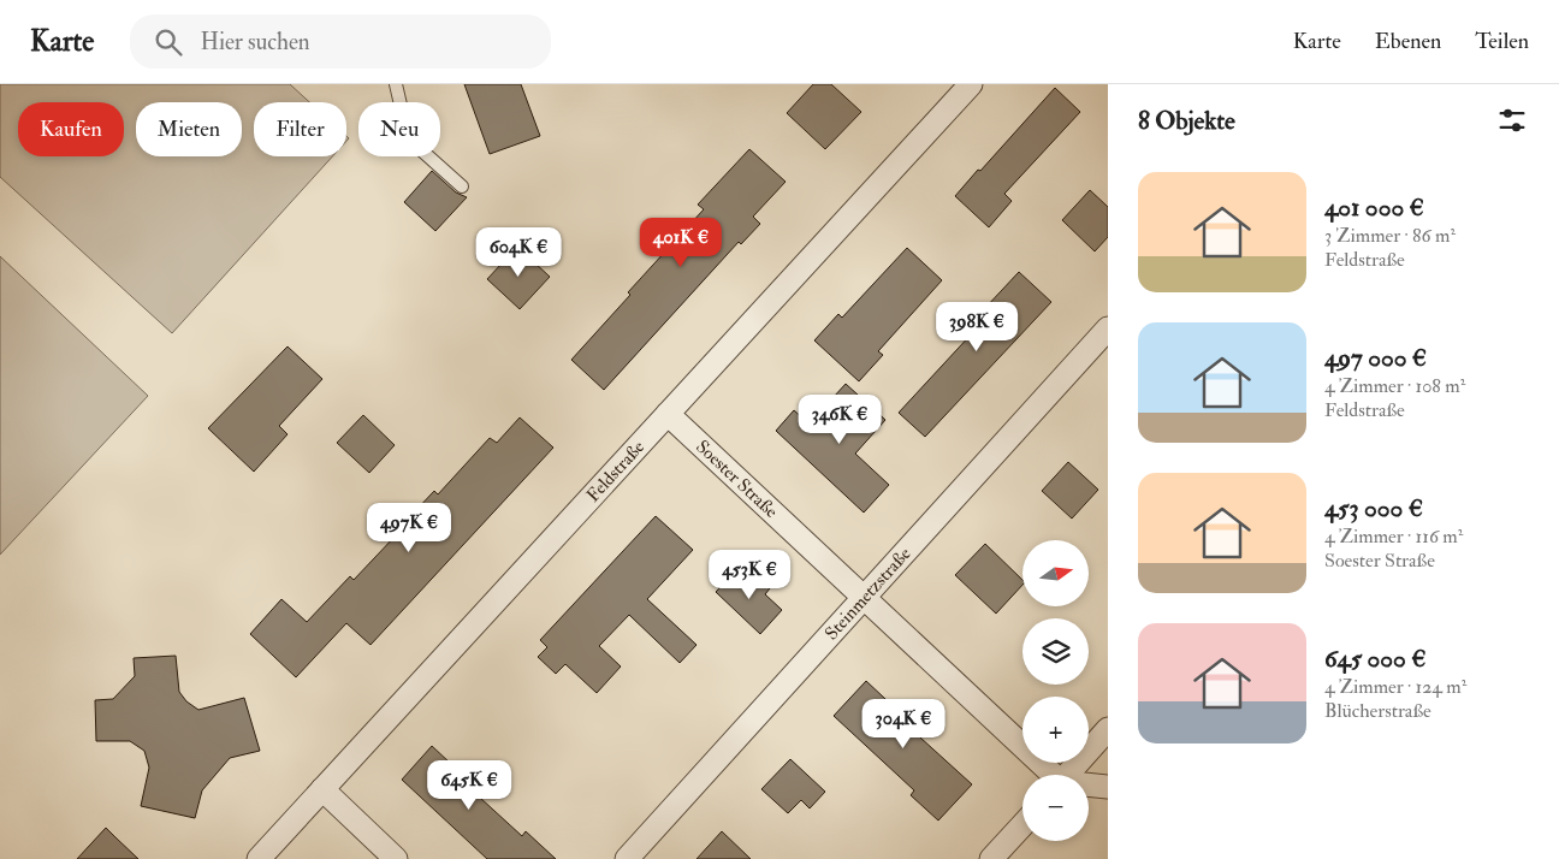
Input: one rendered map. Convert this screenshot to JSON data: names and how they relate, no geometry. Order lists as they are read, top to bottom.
{
  "streets": {
    "street": ["Feldstraße", "Soester Straße", "Steinmetzstraße"]
  },
  "crossings": [
    ["Feldstraße", "Soester Straße"],
    ["Soester Straße", "Steinmetzstraße"]
  ],
  "north": "right",
  "page": {
    "header": "Karte",
    "search": "Hier suchen",
    "nav": ["Karte", "Ebenen", "Teilen"],
    "heading": "8 Objekte",
    "chip": [
      "Kaufen",
      "Mieten",
      "Filter",
      "Neu"
    ],
    "list": [
      {
        "name": "401 000 €",
        "note": "3 Zimmer · 86 m² · Feldstraße"
      },
      {
        "name": "497 000 €",
        "note": "4 Zimmer · 108 m² · Feldstraße"
      },
      {
        "name": "453 000 €",
        "note": "4 Zimmer · 116 m² · Soester Straße"
      },
      {
        "name": "645 000 €",
        "note": "4 Zimmer · 124 m² · Blücherstraße"
      }
    ],
    "price": [
      "401K €",
      "604K €",
      "398K €",
      "346K €",
      "497K €",
      "453K €",
      "304K €",
      "645K €"
    ],
    "map_buttons": ["+", "−"]
  }
}
